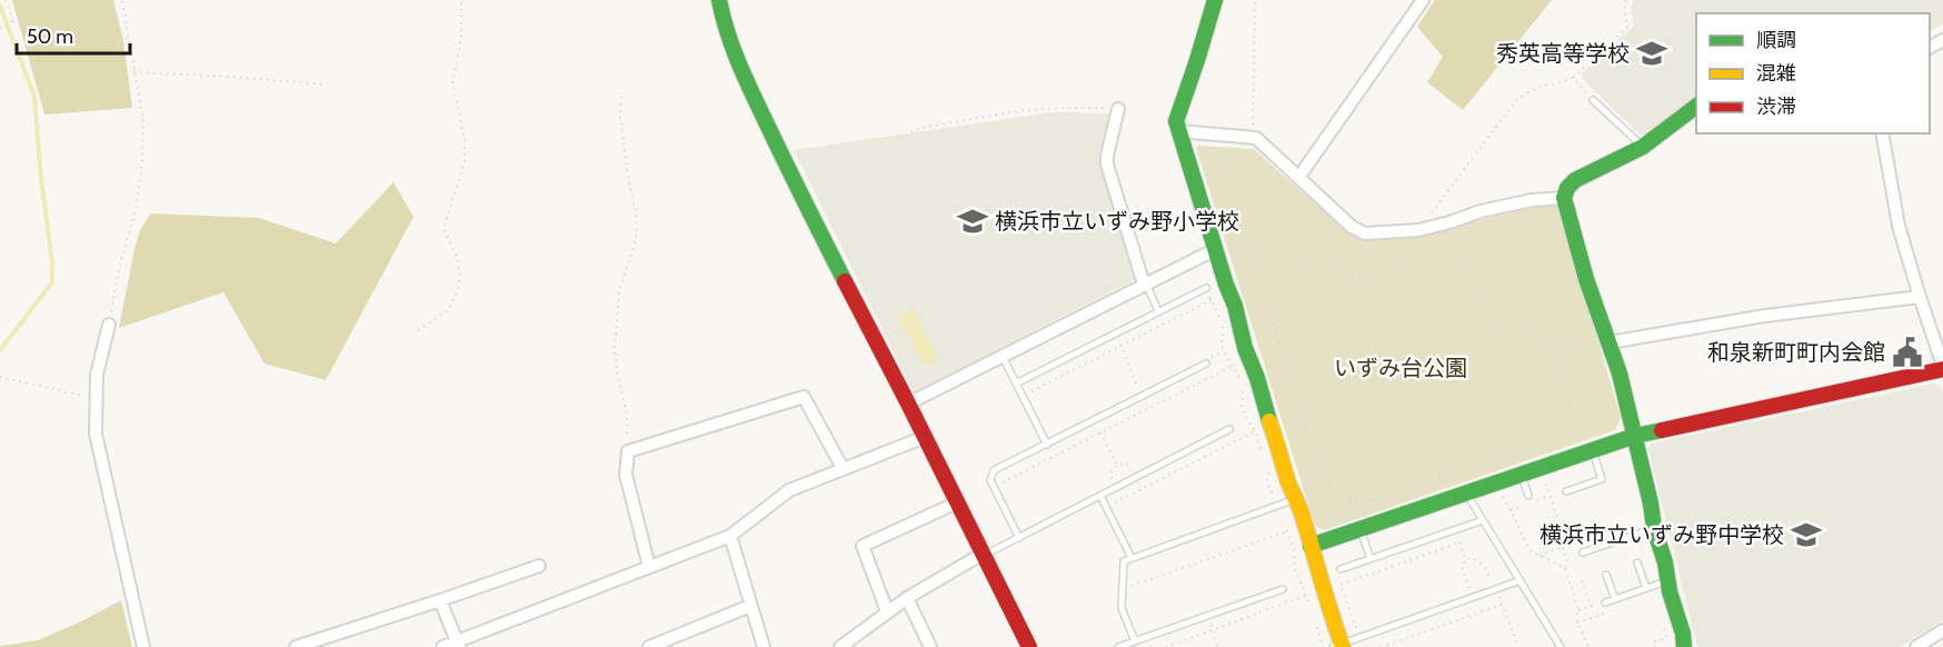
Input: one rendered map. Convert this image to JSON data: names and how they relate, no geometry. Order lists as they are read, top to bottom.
{
  "parks": ["いずみ台公園"],
  "places": {
    "school or university": ["秀英高等学校", "横浜市立いずみ野小学校", "横浜市立いずみ野中学校"],
    "public building": ["和泉新町町内会館"]
  },
  "legend": ["順調", "混雑", "渋滞"],
  "scale_bar": "50 m"
}
